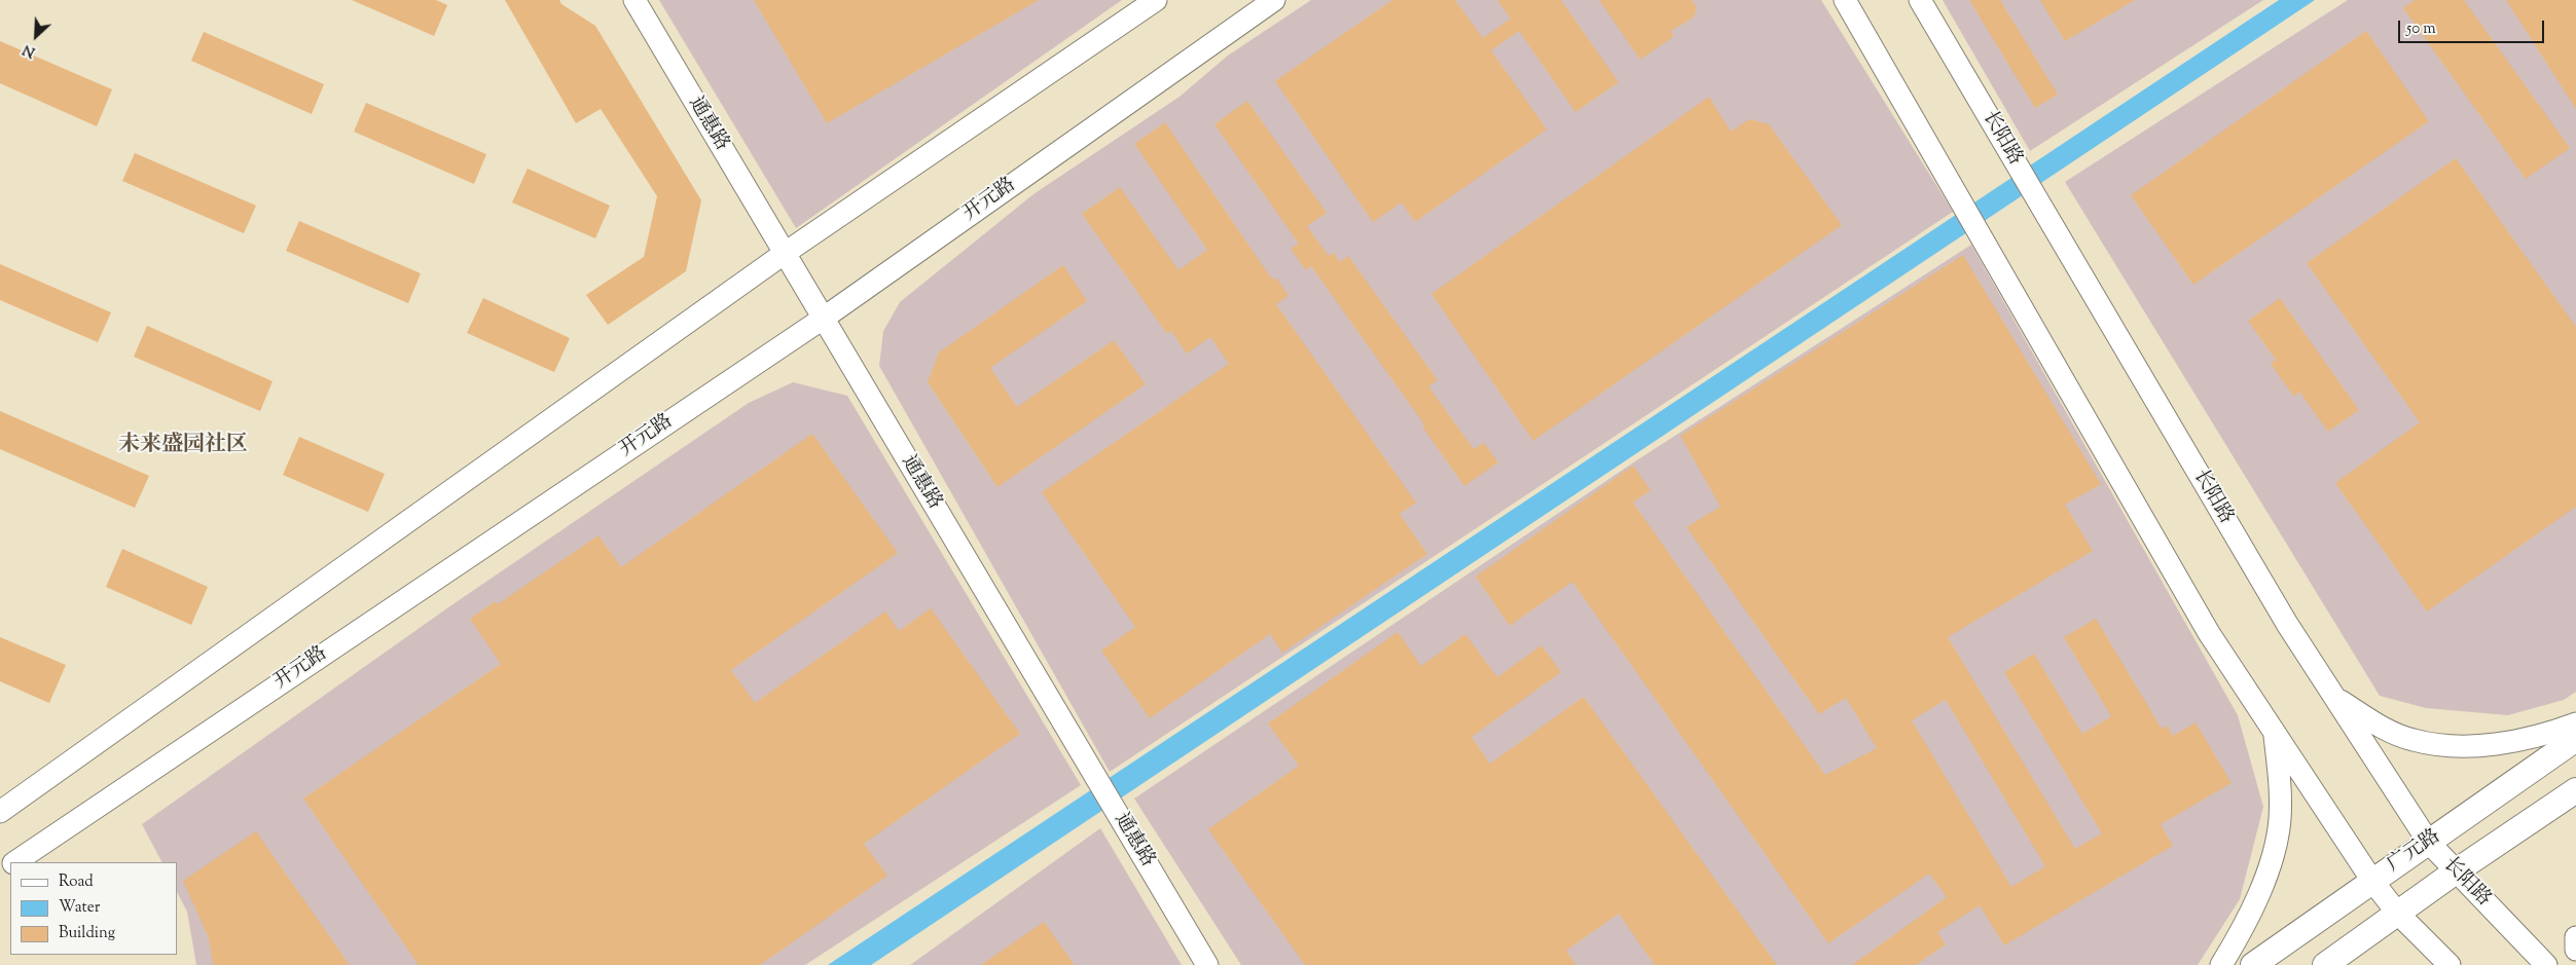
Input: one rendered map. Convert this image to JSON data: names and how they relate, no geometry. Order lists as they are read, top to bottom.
{
  "streets": {
    "main road": [
      "通惠路",
      "长阳路",
      "开元路",
      "广元路"
    ]
  },
  "crossings": [
    ["通惠路", "开元路"],
    ["长阳路", "广元路"]
  ],
  "districts": ["未来盛园社区"],
  "legend": ["Road", "Water", "Building"],
  "scale_bar": "50 m",
  "north": "bottom left"
}
